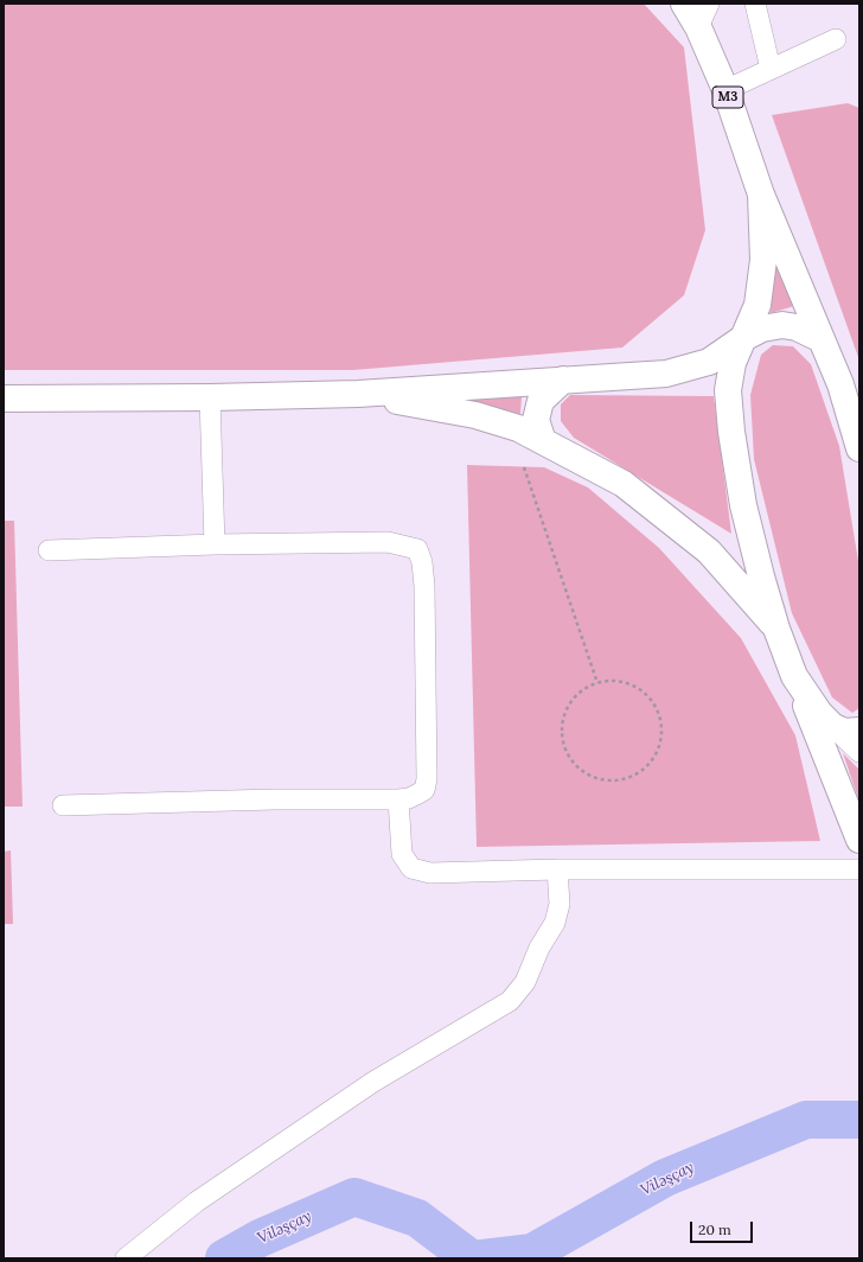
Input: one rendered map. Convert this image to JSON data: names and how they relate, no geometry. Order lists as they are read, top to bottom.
{
  "streets": {
    "main road": ["M3"]
  },
  "water": ["Viləşçay"],
  "scale_bar": "20 m"
}
